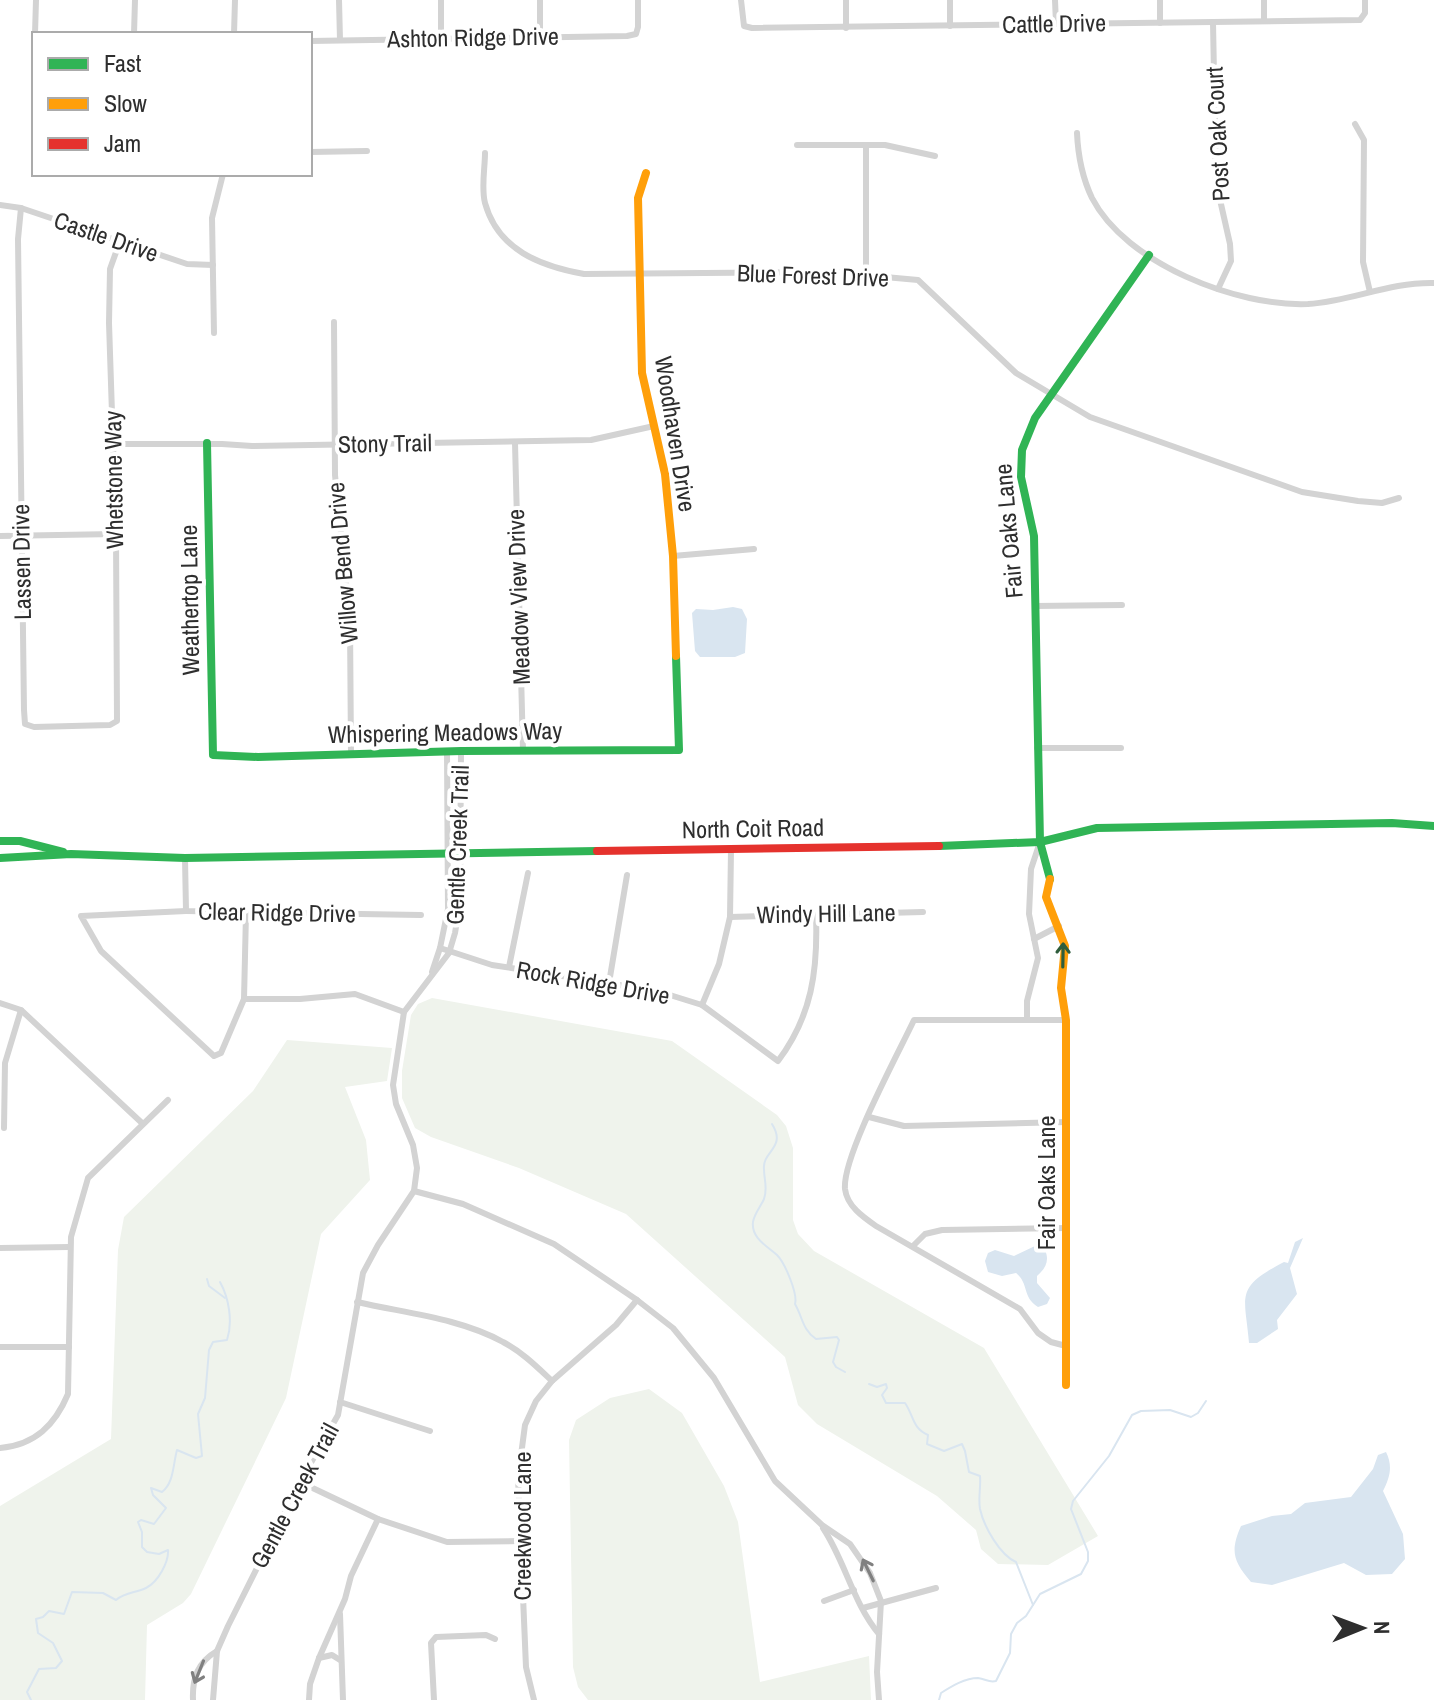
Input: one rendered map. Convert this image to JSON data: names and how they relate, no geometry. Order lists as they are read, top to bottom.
{
  "streets": {
    "street": [
      "Cattle Drive",
      "Ashton Ridge Drive",
      "Post Oak Court",
      "Castle Drive",
      "Blue Forest Drive",
      "Woodhaven Drive",
      "Stony Trail",
      "Whetstone Way",
      "Fair Oaks Lane",
      "Lassen Drive",
      "Willow Bend Drive",
      "Meadow View Drive",
      "Weathertop Lane",
      "Whispering Meadows Way",
      "North Coit Road",
      "Gentle Creek Trail",
      "Clear Ridge Drive",
      "Windy Hill Lane",
      "Rock Ridge Drive",
      "Creekwood Lane"
    ]
  },
  "crossings": [
    ["Cattle Drive", "Post Oak Court"],
    ["Castle Drive", "Whetstone Way"],
    ["Castle Drive", "Lassen Drive"],
    ["Blue Forest Drive", "Woodhaven Drive"],
    ["Blue Forest Drive", "Fair Oaks Lane"],
    ["Woodhaven Drive", "Stony Trail"],
    ["Woodhaven Drive", "Whispering Meadows Way"],
    ["Stony Trail", "Whetstone Way"],
    ["Stony Trail", "Willow Bend Drive"],
    ["Stony Trail", "Meadow View Drive"],
    ["Stony Trail", "Weathertop Lane"],
    ["Whetstone Way", "Lassen Drive"],
    ["Fair Oaks Lane", "North Coit Road"],
    ["Willow Bend Drive", "Whispering Meadows Way"],
    ["Meadow View Drive", "Whispering Meadows Way"],
    ["Weathertop Lane", "Whispering Meadows Way"],
    ["Whispering Meadows Way", "Gentle Creek Trail"],
    ["North Coit Road", "Gentle Creek Trail"],
    ["North Coit Road", "Clear Ridge Drive"],
    ["Gentle Creek Trail", "Rock Ridge Drive"],
    ["Windy Hill Lane", "Rock Ridge Drive"]
  ],
  "legend": ["Fast", "Slow", "Jam"],
  "north": "right"
}
